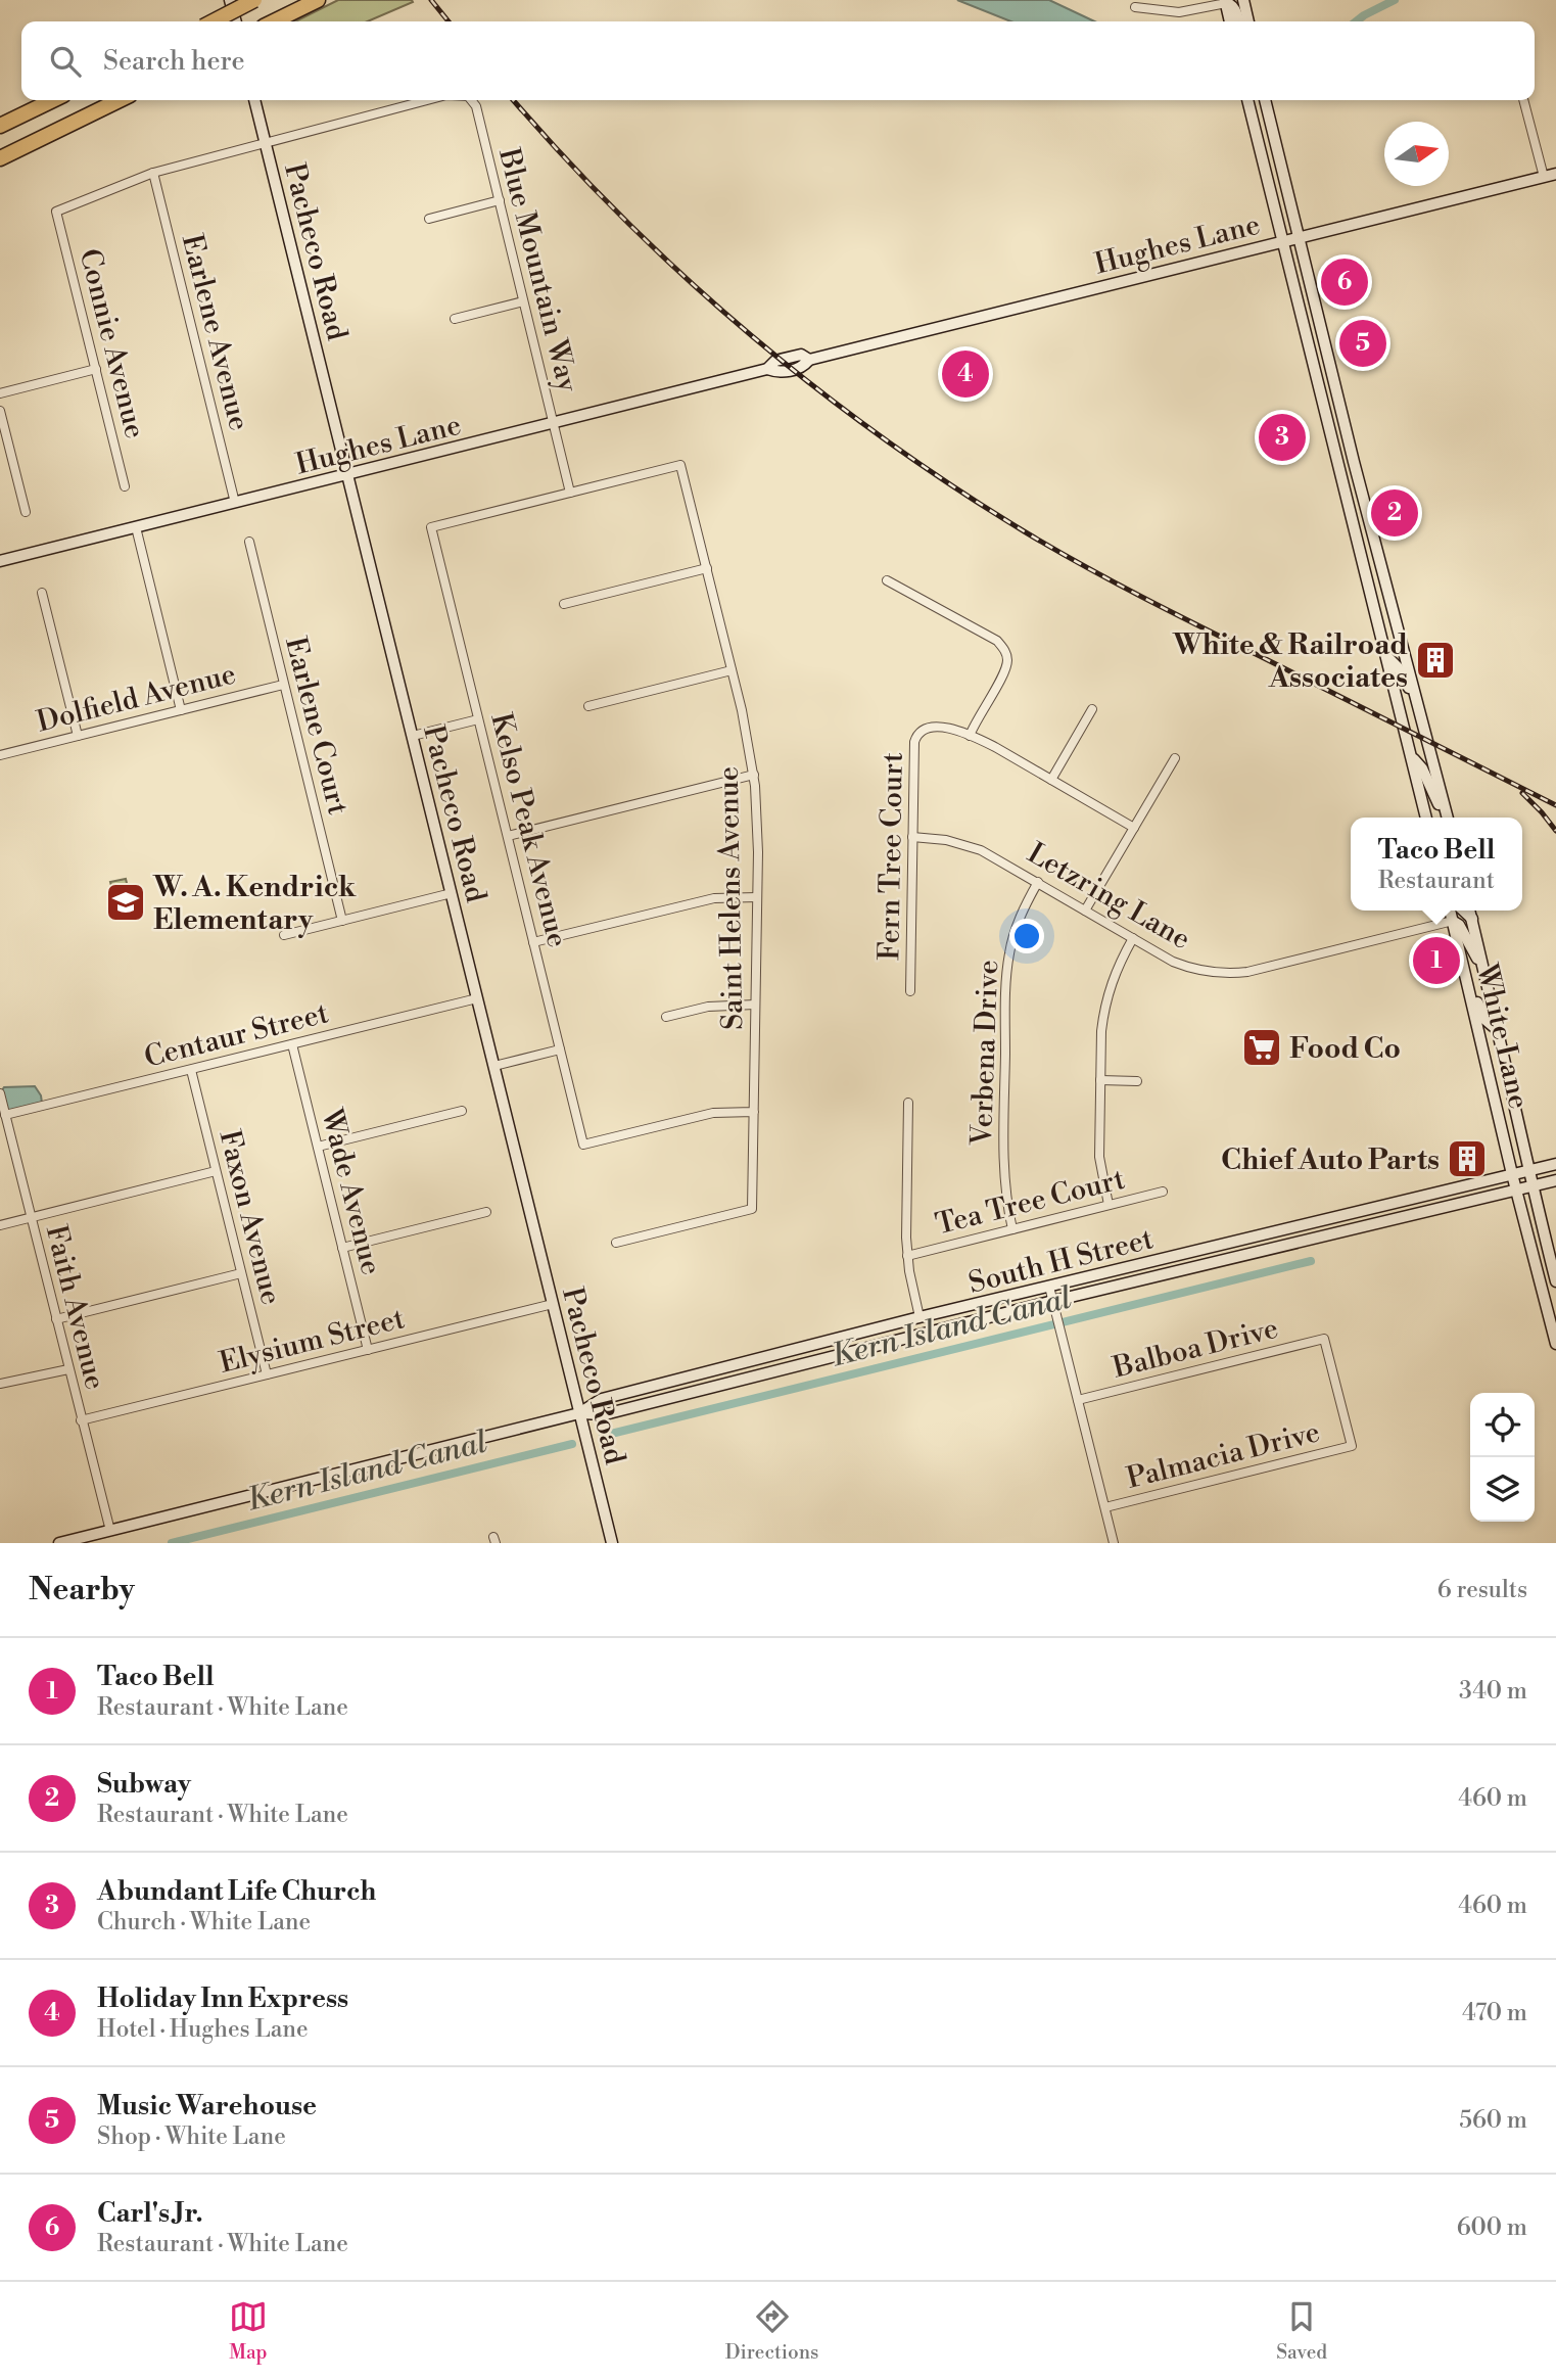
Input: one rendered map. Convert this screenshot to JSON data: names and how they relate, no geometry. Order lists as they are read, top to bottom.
{
  "streets": {
    "street": [
      "Hughes Lane",
      "Pacheco Road",
      "Blue Mountain Way",
      "Earlene Avenue",
      "Connie Avenue",
      "Dolfield Avenue",
      "Earlene Court",
      "Kelso Peak Avenue",
      "Fern Tree Court",
      "Letzring Lane",
      "Saint Helens Avenue",
      "Centaur Street",
      "White Lane",
      "Verbena Drive",
      "Wade Avenue",
      "Tea Tree Court",
      "Faxon Avenue",
      "South H Street",
      "Faith Avenue",
      "Elysium Street",
      "Balboa Drive",
      "Palmacia Drive"
    ]
  },
  "crossings": [
    ["Hughes Lane", "Pacheco Road"],
    ["Hughes Lane", "Blue Mountain Way"],
    ["Hughes Lane", "Earlene Avenue"],
    ["Pacheco Road", "Blue Mountain Way"],
    ["Pacheco Road", "Centaur Street"],
    ["Pacheco Road", "South H Street"],
    ["Pacheco Road", "Elysium Street"],
    ["Blue Mountain Way", "Kelso Peak Avenue"],
    ["Blue Mountain Way", "Saint Helens Avenue"],
    ["Earlene Avenue", "Connie Avenue"],
    ["Dolfield Avenue", "Earlene Court"],
    ["Kelso Peak Avenue", "Saint Helens Avenue"],
    ["Fern Tree Court", "Letzring Lane"],
    ["Letzring Lane", "White Lane"],
    ["Letzring Lane", "Verbena Drive"],
    ["Centaur Street", "Wade Avenue"],
    ["Centaur Street", "Faxon Avenue"],
    ["Centaur Street", "Faith Avenue"],
    ["White Lane", "South H Street"],
    ["Verbena Drive", "Tea Tree Court"],
    ["Wade Avenue", "Elysium Street"],
    ["Faxon Avenue", "Elysium Street"],
    ["South H Street", "Faith Avenue"],
    ["Faith Avenue", "Elysium Street"],
    ["Balboa Drive", "Palmacia Drive"]
  ],
  "water": ["Kern Island Canal"],
  "places": {
    "building": ["White & Railroad Associates", "Chief Auto Parts"],
    "school or university": ["W. A. Kendrick Elementary"],
    "supermarket": ["Food Co"]
  },
  "north": "right",
  "page": {
    "search": "Search here",
    "pins": [
      "6",
      "5",
      "4",
      "3",
      "2",
      "1"
    ],
    "popup": ["Taco Bell", "Restaurant"],
    "heading": ["Nearby", "6 results"],
    "list": [
      {
        "mark": "1",
        "name": "Taco Bell",
        "note": "Restaurant · White Lane",
        "value": "340 m"
      },
      {
        "mark": "2",
        "name": "Subway",
        "note": "Restaurant · White Lane",
        "value": "460 m"
      },
      {
        "mark": "3",
        "name": "Abundant Life Church",
        "note": "Church · White Lane",
        "value": "460 m"
      },
      {
        "mark": "4",
        "name": "Holiday Inn Express",
        "note": "Hotel · Hughes Lane",
        "value": "470 m"
      },
      {
        "mark": "5",
        "name": "Music Warehouse",
        "note": "Shop · White Lane",
        "value": "560 m"
      },
      {
        "mark": "6",
        "name": "Carl's Jr.",
        "note": "Restaurant · White Lane",
        "value": "600 m"
      }
    ],
    "nav": ["Map", "Directions", "Saved"]
  }
}
